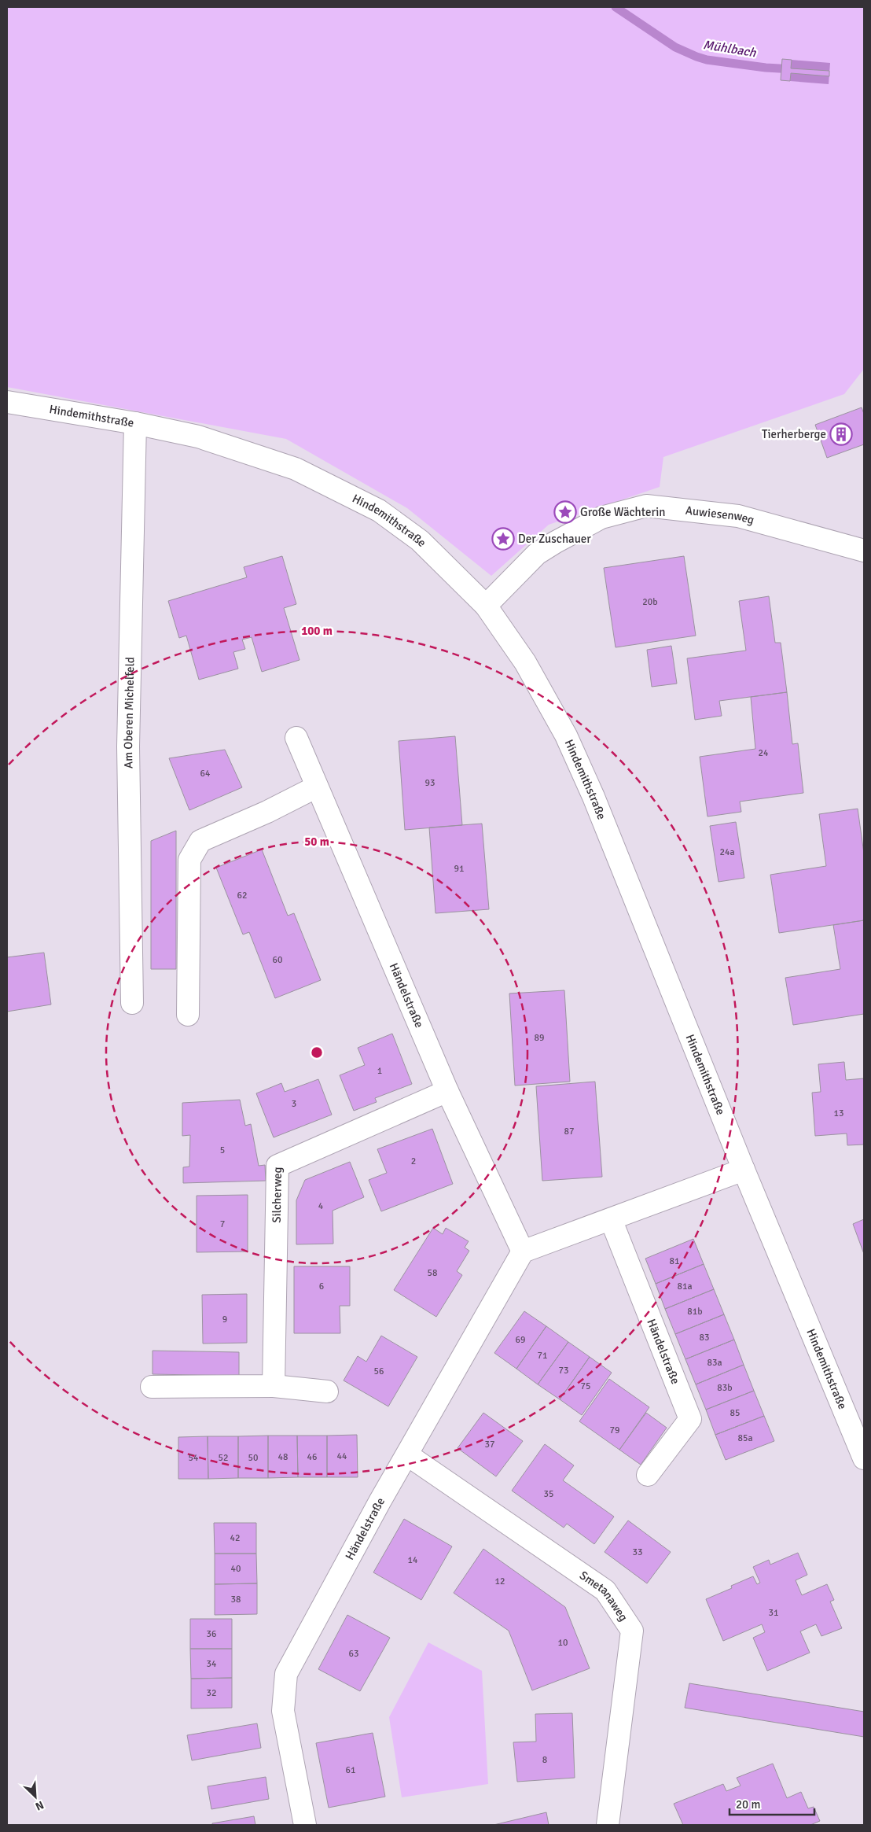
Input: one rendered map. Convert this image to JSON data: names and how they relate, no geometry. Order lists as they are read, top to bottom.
{
  "streets": {
    "street": [
      "Hindemithstraße",
      "Auwiesenweg",
      "Am Oberen Michelfeld",
      "Händelstraße",
      "Silcherweg",
      "Smetanaweg"
    ]
  },
  "crossings": [
    ["Hindemithstraße", "Auwiesenweg"],
    ["Hindemithstraße", "Am Oberen Michelfeld"],
    ["Händelstraße", "Silcherweg"],
    ["Händelstraße", "Smetanaweg"]
  ],
  "water": ["Mühlbach"],
  "places": {
    "building": ["Tierherberge"],
    "place": ["Große Wächterin", "Der Zuschauer"]
  },
  "house_numbers": [
    "20b",
    "24",
    "64",
    "93",
    "24a",
    "91",
    "62",
    "60",
    "89",
    "1",
    "3",
    "13",
    "87",
    "5",
    "2",
    "4",
    "7",
    "81",
    "58",
    "6",
    "81a",
    "81b",
    "9",
    "83",
    "69",
    "71",
    "83a",
    "73",
    "56",
    "75",
    "83b",
    "85",
    "79",
    "85a",
    "37",
    "44",
    "48",
    "46",
    "54",
    "52",
    "50",
    "35",
    "42",
    "33",
    "14",
    "40",
    "12",
    "38",
    "31",
    "36",
    "10",
    "63",
    "34",
    "32",
    "8",
    "61"
  ],
  "scale_bar": "20 m",
  "north": "bottom right",
  "rings": ["100 m", "50 m"]
}
